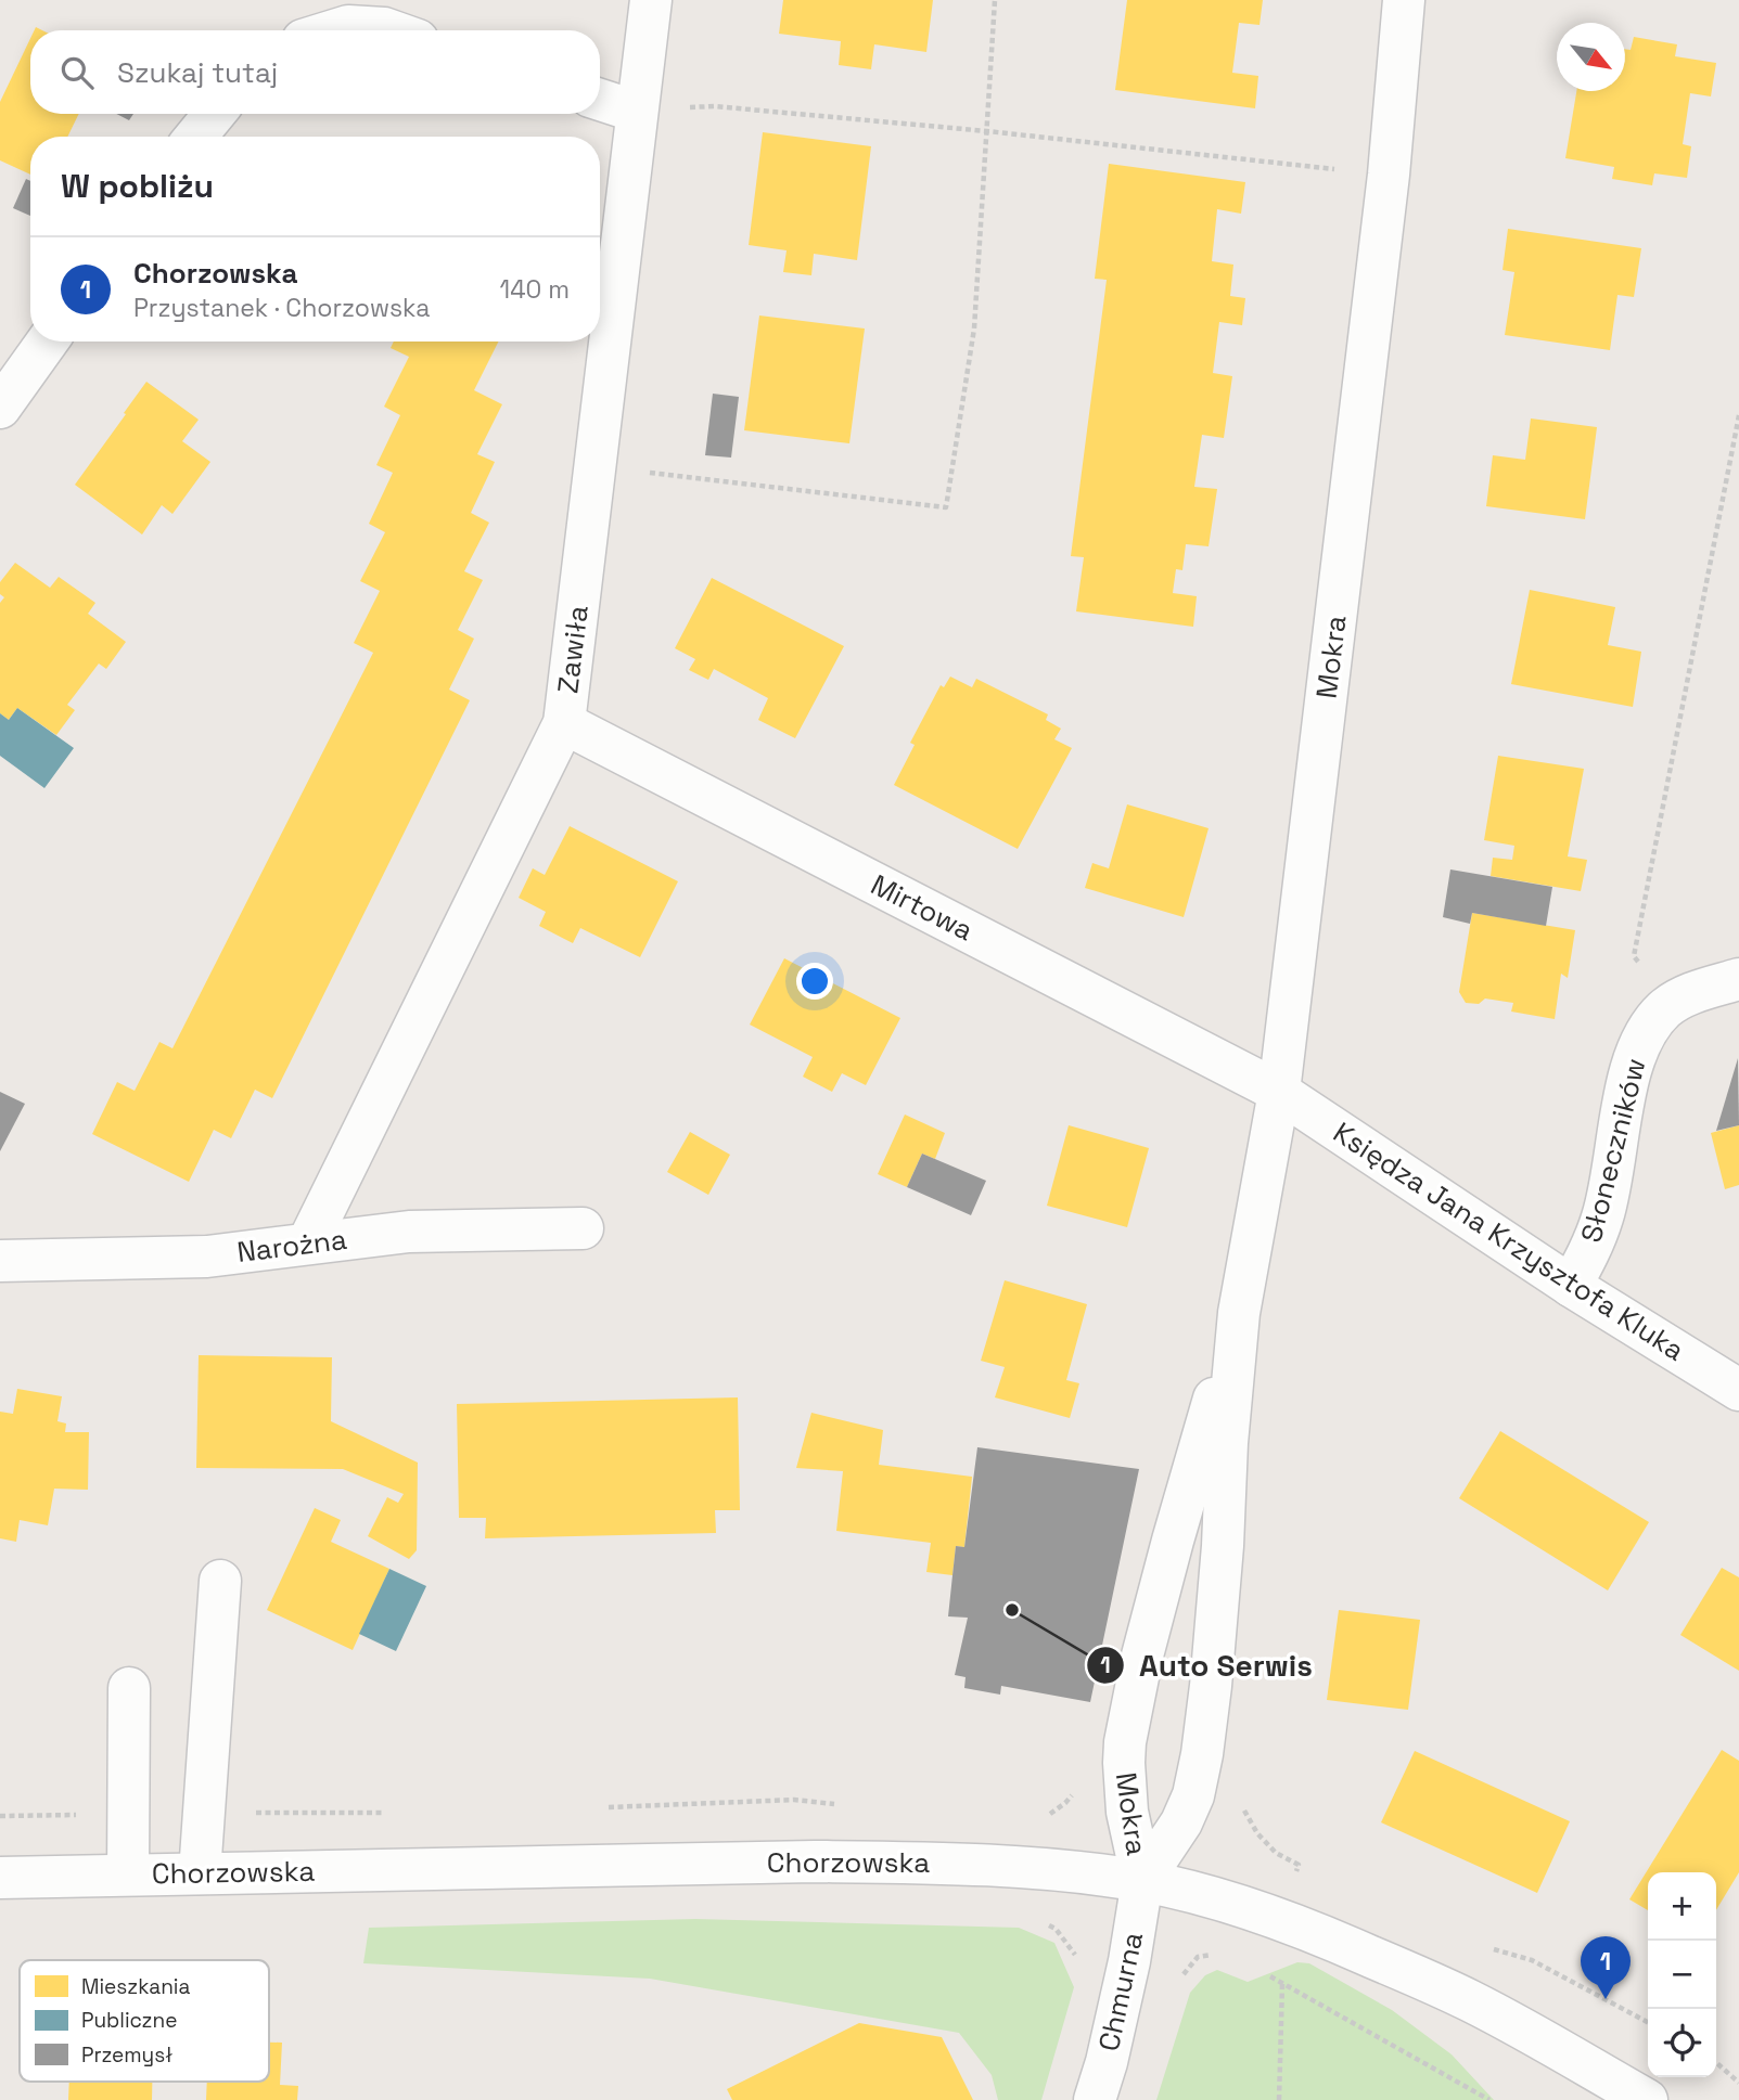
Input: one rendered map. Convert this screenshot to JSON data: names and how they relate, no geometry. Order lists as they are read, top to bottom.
{
  "streets": {
    "street": [
      "Zawiła",
      "Mokra",
      "Mirtowa",
      "Słoneczników",
      "Księdza Jana Krzysztofa Kluka",
      "Narożna",
      "Chorzowska",
      "Chmurna"
    ]
  },
  "crossings": [
    ["Zawiła", "Mirtowa"],
    ["Zawiła", "Narożna"],
    ["Mokra", "Mirtowa"],
    ["Mokra", "Księdza Jana Krzysztofa Kluka"],
    ["Mokra", "Chorzowska"],
    ["Mokra", "Chmurna"],
    ["Mirtowa", "Księdza Jana Krzysztofa Kluka"],
    ["Słoneczników", "Księdza Jana Krzysztofa Kluka"],
    ["Chorzowska", "Chmurna"]
  ],
  "places": ["Auto Serwis"],
  "legend": ["Mieszkania", "Publiczne", "Przemysł"],
  "north": "bottom right",
  "page": {
    "search": "Szukaj tutaj",
    "heading": "W pobliżu",
    "list": [
      {
        "mark": "1",
        "name": "Chorzowska",
        "note": "Przystanek · Chorzowska",
        "value": "140 m"
      }
    ],
    "map_buttons": ["+", "−"],
    "pins": "1"
  }
}
